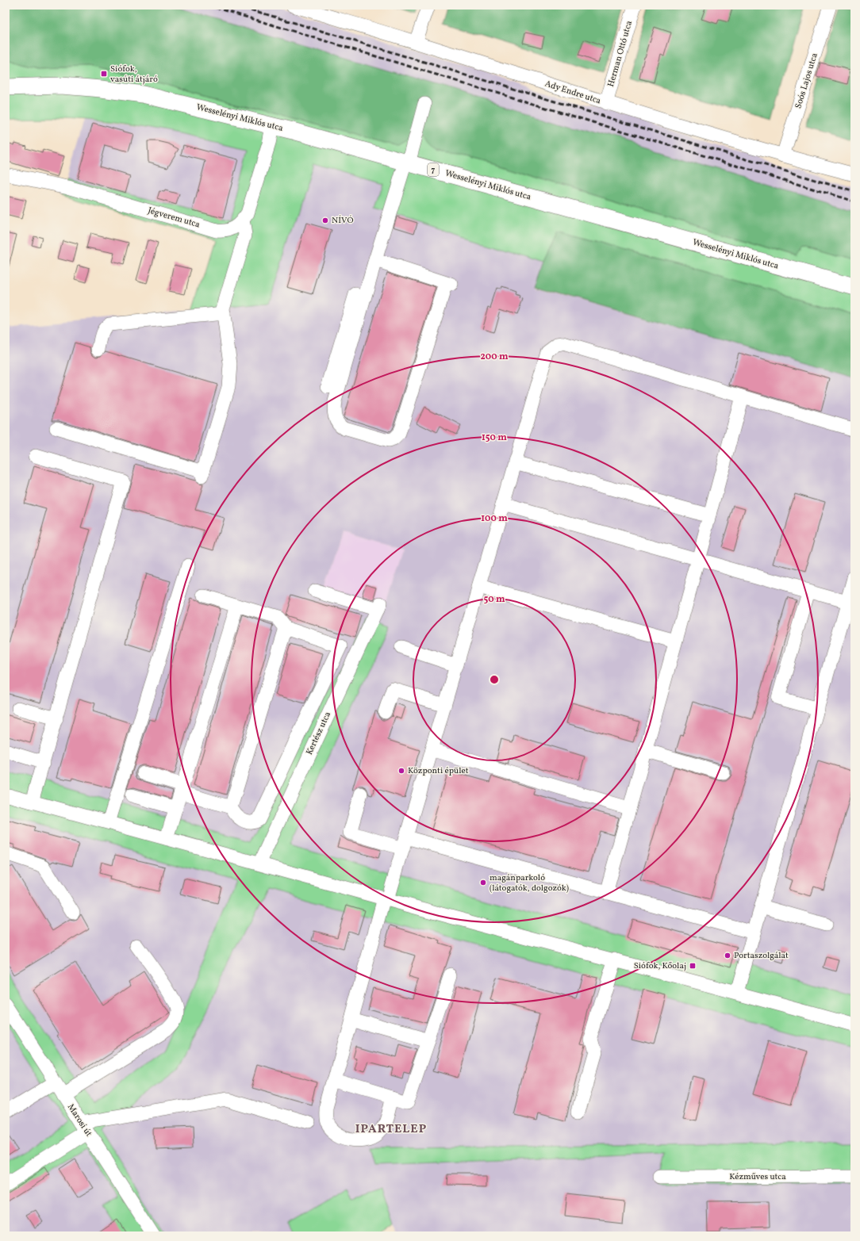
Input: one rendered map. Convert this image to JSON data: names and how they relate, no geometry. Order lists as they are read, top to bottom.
{
  "streets": {
    "main road": ["Wesselényi Miklós utca", "7"],
    "street": [
      "Herman Ottó utca",
      "Soós Lajos utca",
      "Ady Endre utca",
      "Jégverem utca",
      "Kertész utca",
      "Marosi út",
      "Kézműves utca"
    ]
  },
  "crossings": [
    ["Herman Ottó utca", "Ady Endre utca"],
    ["Soós Lajos utca", "Ady Endre utca"],
    ["Wesselényi Miklós utca", "Jégverem utca"]
  ],
  "districts": ["IPARTELEP"],
  "places": {
    "transit": ["Siófok, vasúti átjáró", "Siófok, Kőolaj"],
    "other": [
      "NÍVÓ",
      "Központi épület",
      "magánparkoló (látogatók, dolgozók)",
      "Portaszolgálat"
    ]
  },
  "rings": [
    "200 m",
    "150 m",
    "100 m",
    "50 m"
  ]
}
